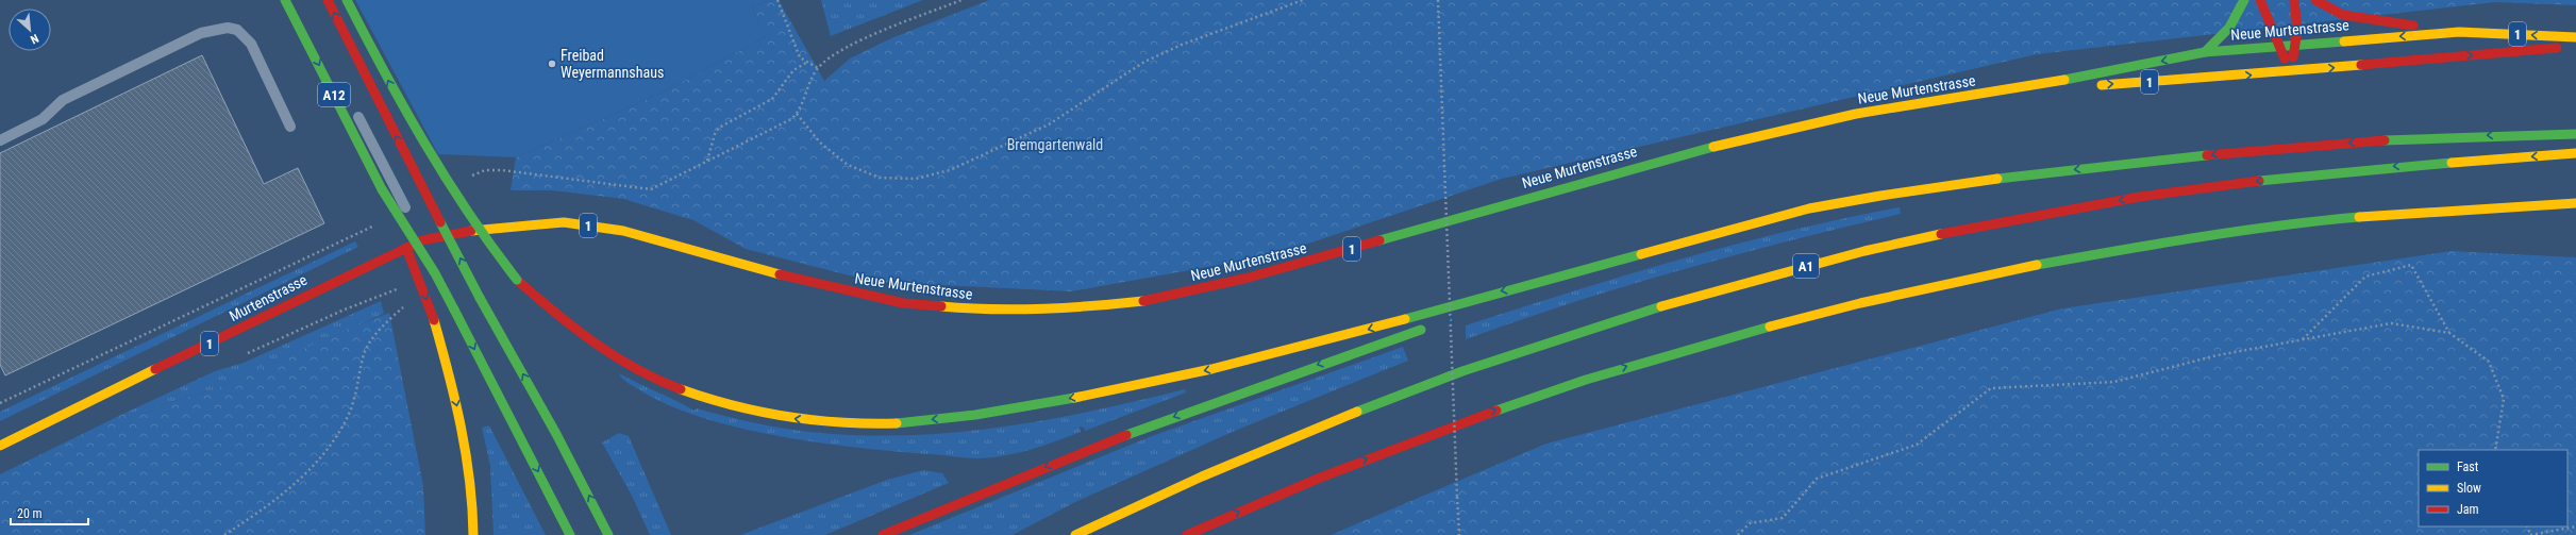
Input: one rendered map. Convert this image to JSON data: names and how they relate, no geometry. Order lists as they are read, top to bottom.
{
  "streets": {
    "main road": [
      "Neue Murtenstrasse",
      "1",
      "A12",
      "A1",
      "Murtenstrasse"
    ]
  },
  "crossings": [
    ["Neue Murtenstrasse", "Murtenstrasse"]
  ],
  "parks": ["Bremgartenwald"],
  "places": ["Freibad Weyermannshaus"],
  "legend": ["Fast", "Slow", "Jam"],
  "scale_bar": "20 m",
  "north": "bottom right"
}
